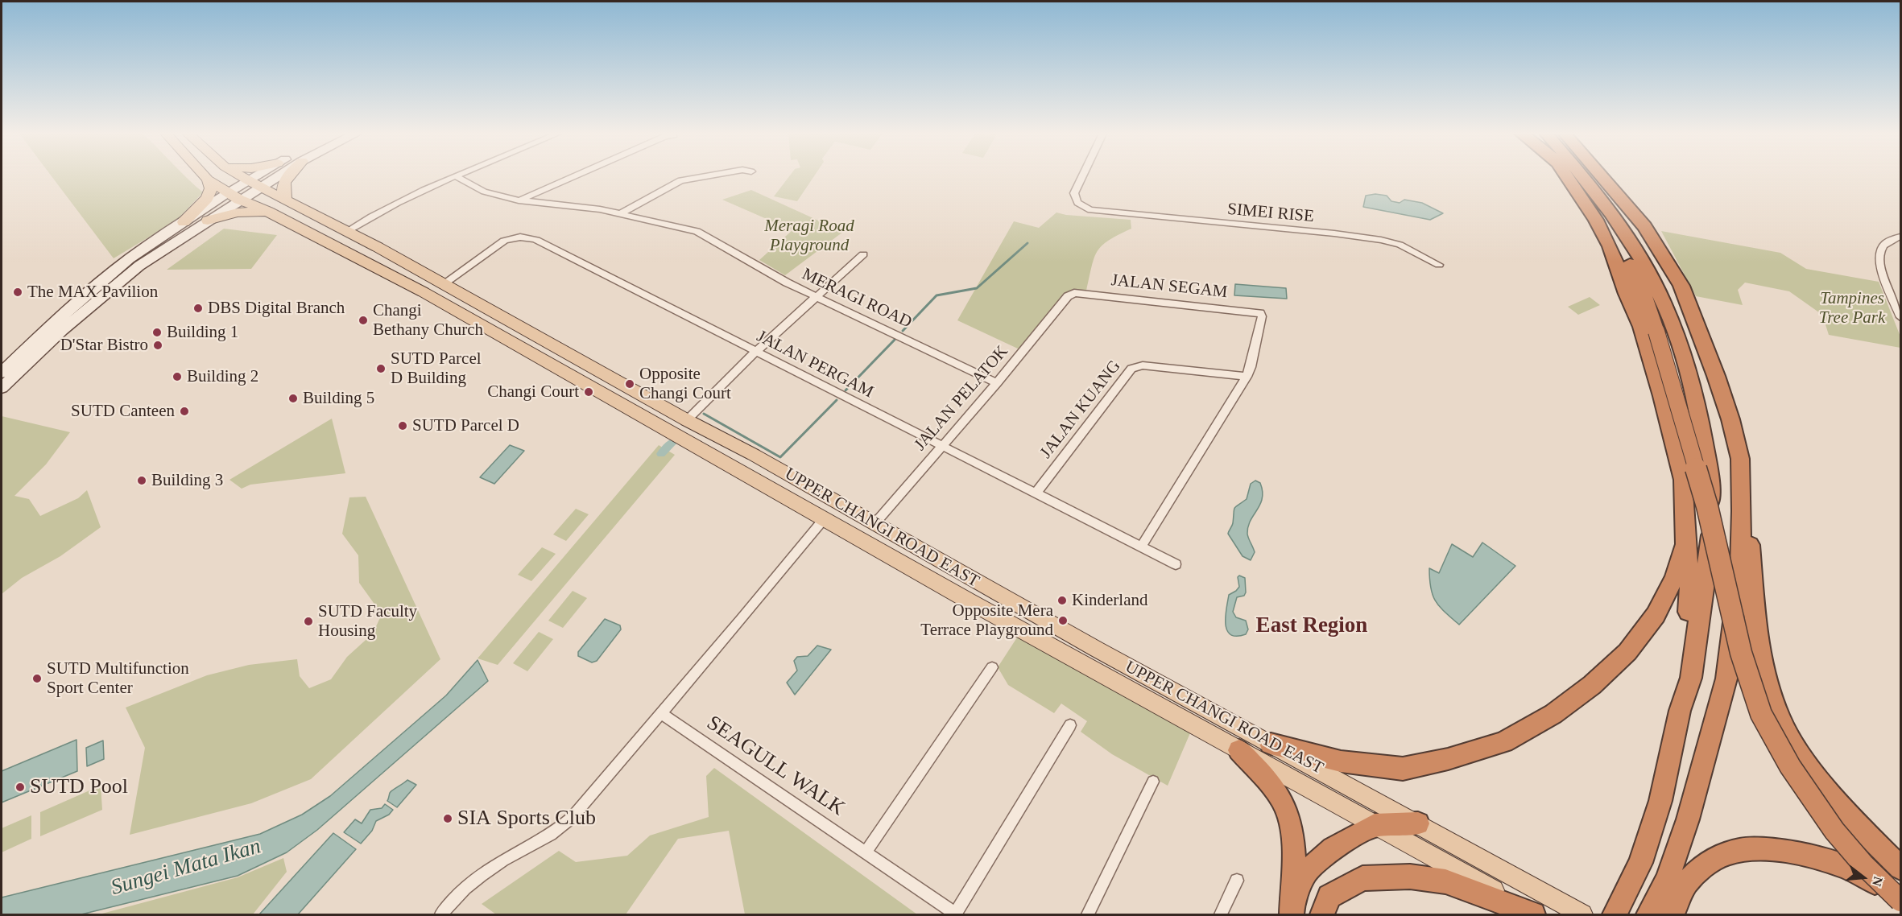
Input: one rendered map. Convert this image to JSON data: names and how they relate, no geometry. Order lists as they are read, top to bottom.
{
  "streets": {
    "main road": ["UPPER CHANGI ROAD EAST"],
    "street": [
      "SIMEI RISE",
      "JALAN SEGAM",
      "MERAGI ROAD",
      "JALAN PERGAM",
      "JALAN PELATOK",
      "JALAN KUANG",
      "SEAGULL WALK"
    ]
  },
  "crossings": [
    ["JALAN SEGAM", "JALAN PELATOK"],
    ["JALAN SEGAM", "JALAN KUANG"],
    ["MERAGI ROAD", "JALAN PELATOK"],
    ["JALAN PERGAM", "JALAN PELATOK"],
    ["JALAN PERGAM", "JALAN KUANG"],
    ["JALAN PERGAM", "UPPER CHANGI ROAD EAST"],
    ["JALAN PELATOK", "UPPER CHANGI ROAD EAST"],
    ["UPPER CHANGI ROAD EAST", "SEAGULL WALK"]
  ],
  "districts": ["East Region"],
  "water": ["Sungei Mata Ikan"],
  "parks": ["Meragi Road Playground", "Tampines Tree Park"],
  "places": [
    "The MAX Pavilion",
    "DBS Digital Branch",
    "Changi Bethany Church",
    "Building 1",
    "D'Star Bistro",
    "SUTD Parcel D Building",
    "Building 2",
    "Opposite Changi Court",
    "Changi Court",
    "Building 5",
    "SUTD Canteen",
    "SUTD Parcel D",
    "Building 3",
    "Kinderland",
    "Opposite Mera Terrace Playground",
    "SUTD Faculty Housing",
    "SUTD Multifunction Sport Center",
    "SUTD Pool",
    "SIA Sports Club"
  ],
  "north": "right"
}
